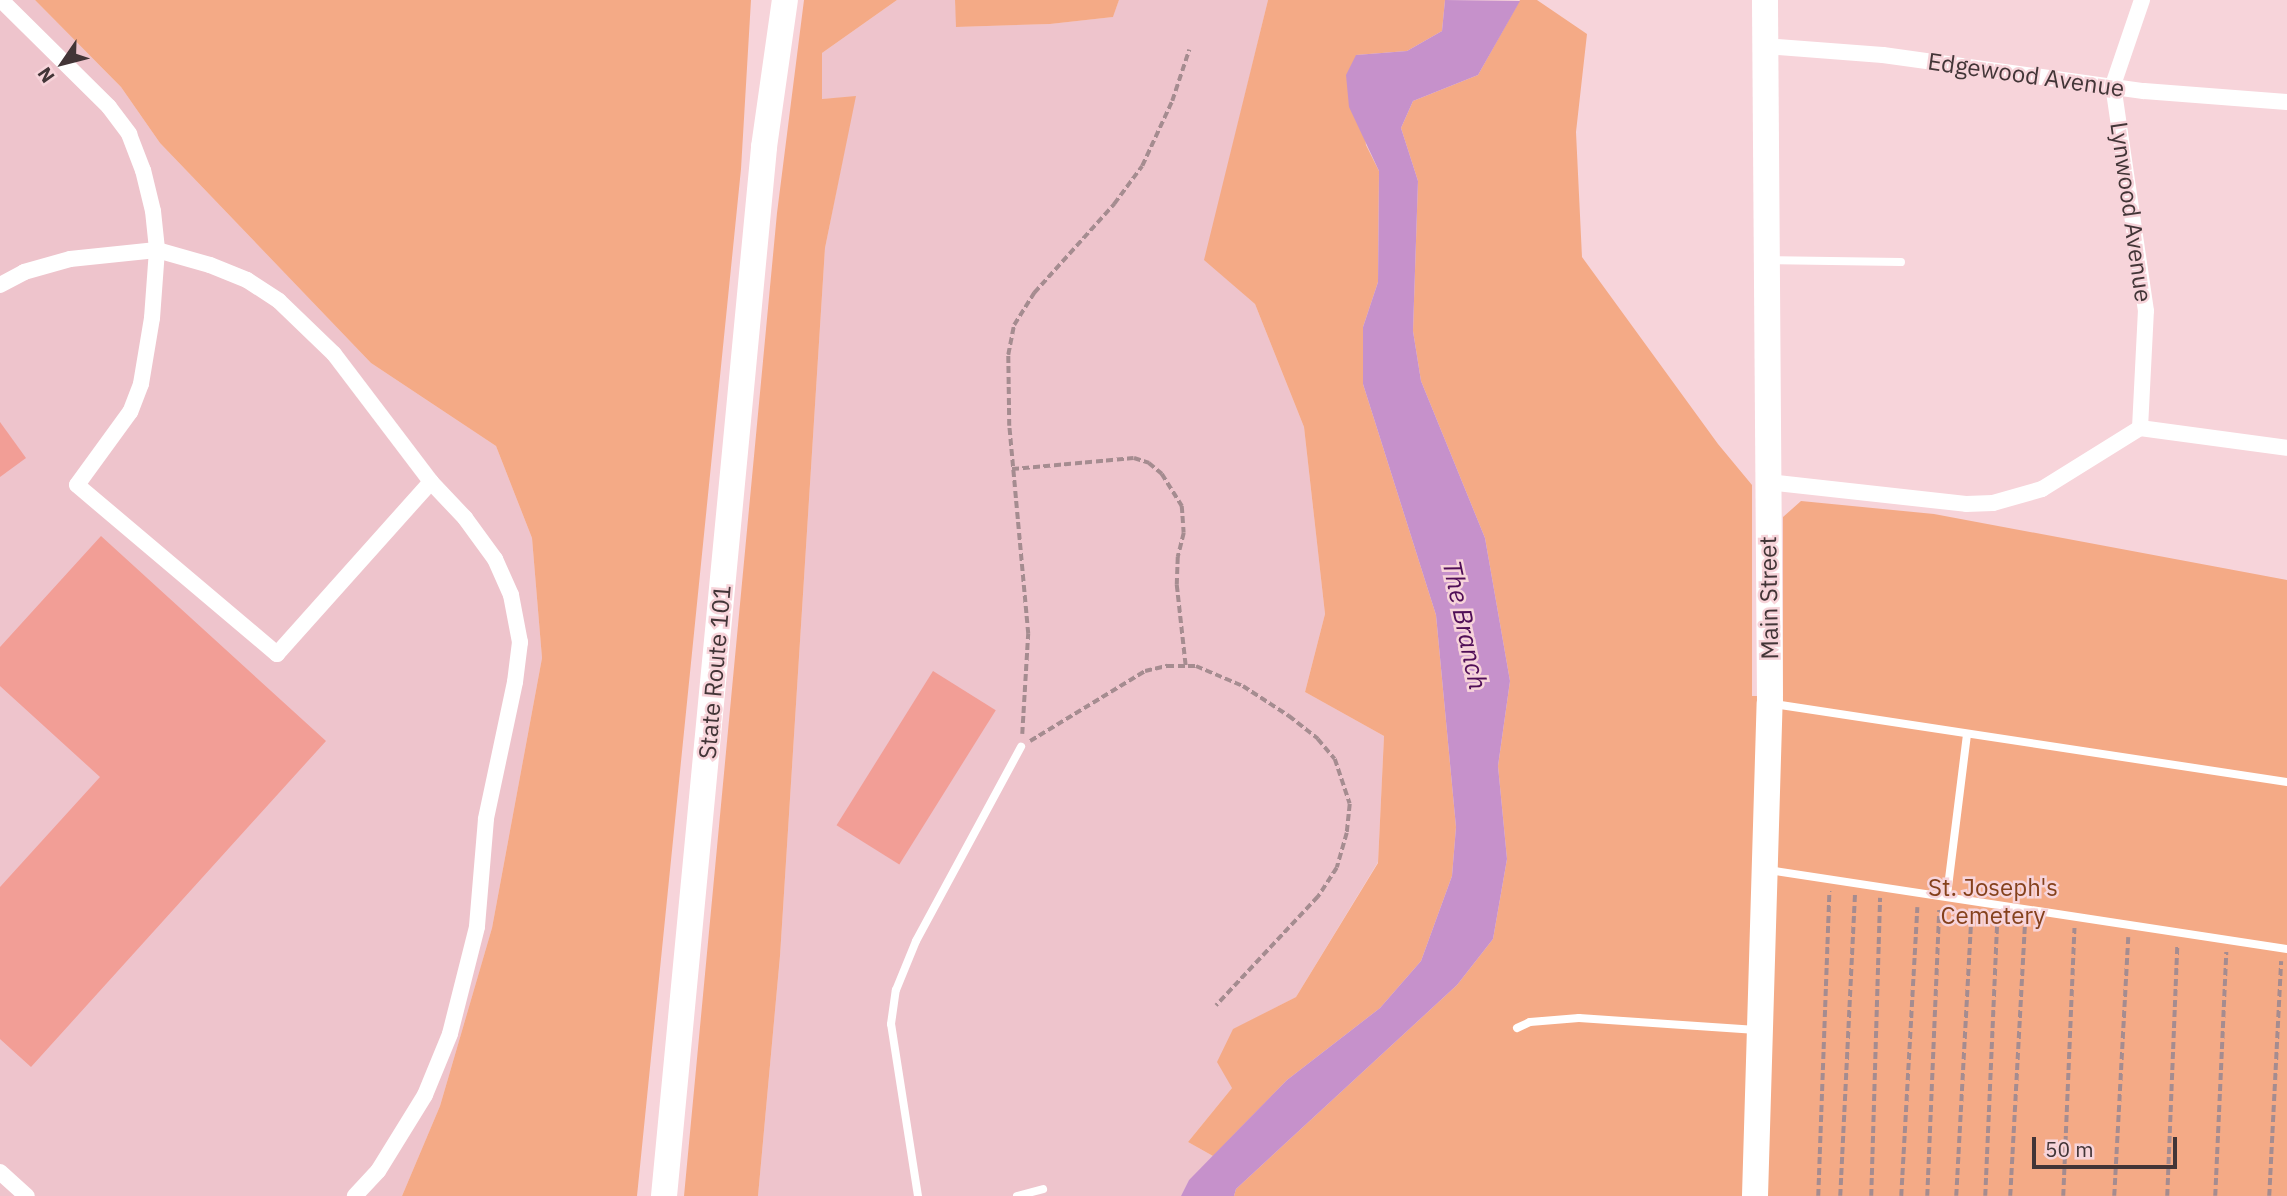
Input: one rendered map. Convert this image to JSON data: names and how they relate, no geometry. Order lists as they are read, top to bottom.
{
  "streets": {
    "highway": ["Main Street", "State Route 101"],
    "street": ["Edgewood Avenue", "Lynwood Avenue"]
  },
  "crossings": [
    ["Edgewood Avenue", "Lynwood Avenue"],
    ["Edgewood Avenue", "Main Street"]
  ],
  "water": ["The Branch"],
  "parks": ["St. Joseph's Cemetery"],
  "scale_bar": "50 m",
  "north": "bottom left"
}
